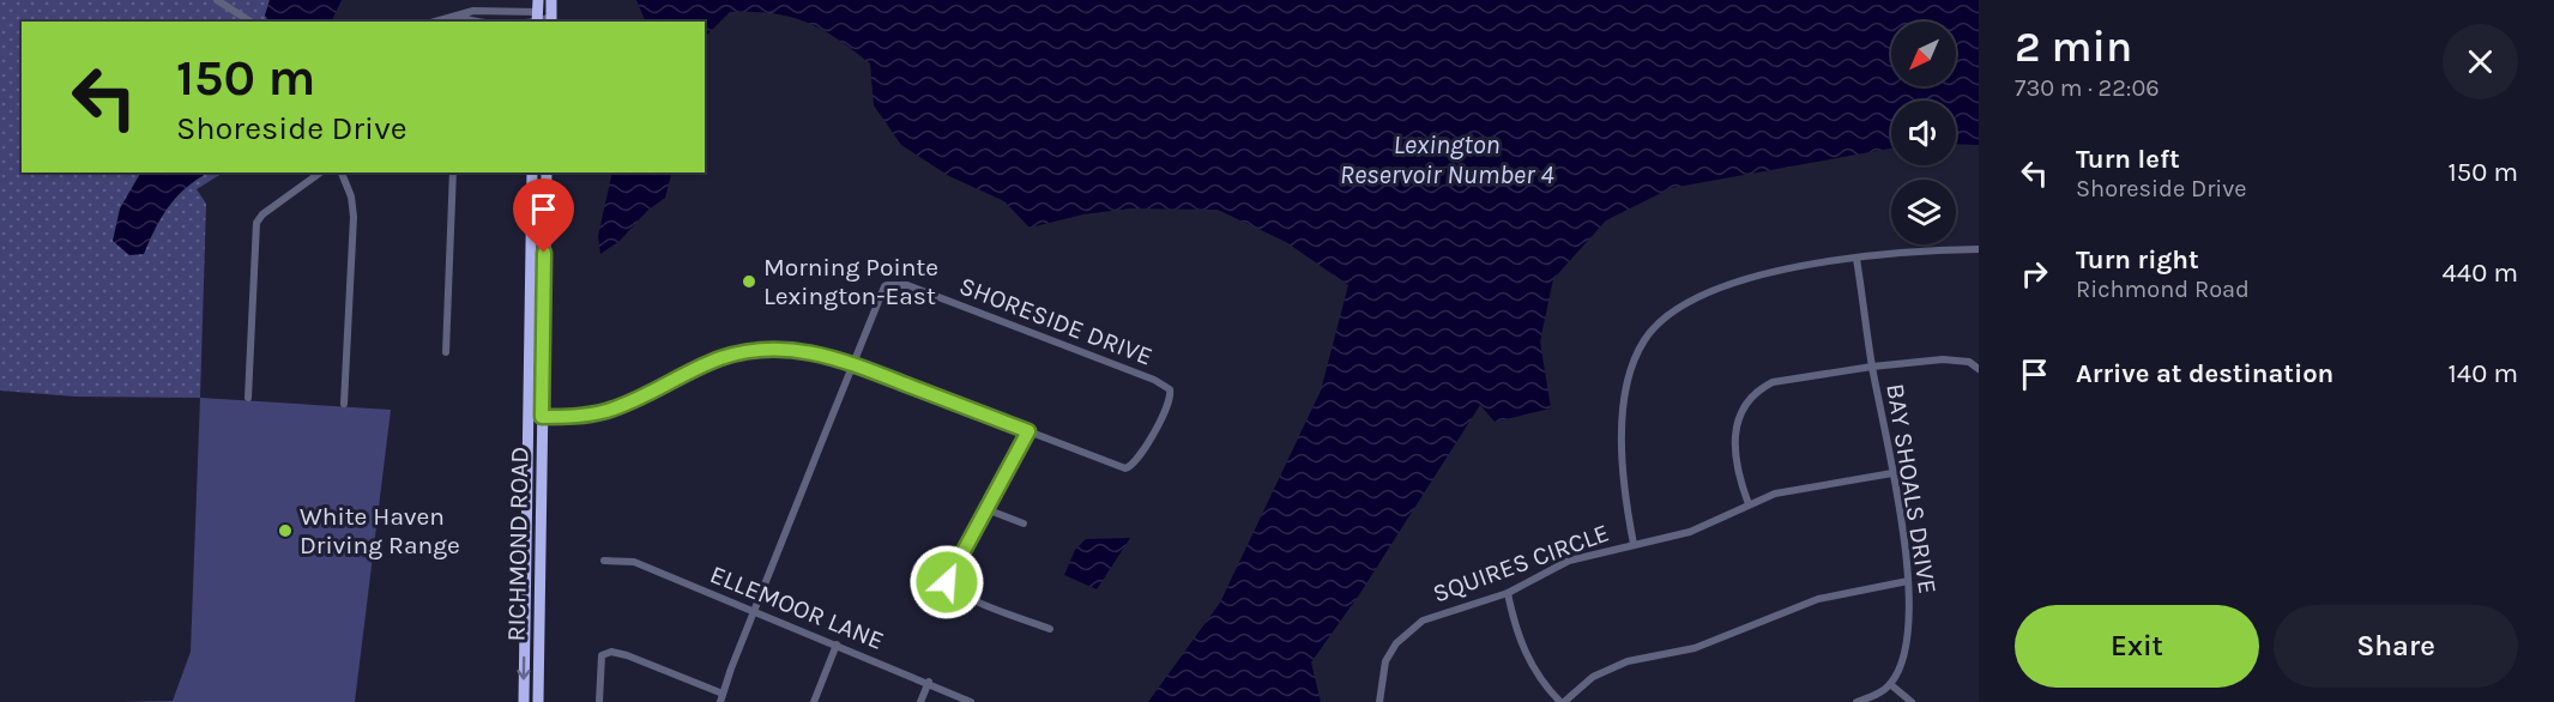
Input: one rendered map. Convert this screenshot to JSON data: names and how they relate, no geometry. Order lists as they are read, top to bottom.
{
  "streets": {
    "highway": ["RICHMOND ROAD"],
    "street": [
      "SHORESIDE DRIVE",
      "BAY SHOALS DRIVE",
      "SQUIRES CIRCLE",
      "ELLEMOOR LANE"
    ]
  },
  "crossings": [
    ["SHORESIDE DRIVE", "RICHMOND ROAD"],
    ["BAY SHOALS DRIVE", "SQUIRES CIRCLE"]
  ],
  "water": ["Lexington Reservoir Number 4"],
  "places": ["Morning Pointe Lexington-East", "White Haven Driving Range"],
  "north": "bottom left",
  "page": {
    "heading": ["2 min", "730 m · 22:06"],
    "turn": ["150 m", "Shoreside Drive"],
    "list": [
      {
        "name": "Turn left",
        "note": "Shoreside Drive",
        "value": "150 m"
      },
      {
        "name": "Turn right",
        "note": "Richmond Road",
        "value": "440 m"
      },
      {
        "name": "Arrive at destination",
        "value": "140 m"
      }
    ],
    "buttons": ["Exit", "Share"]
  }
}
